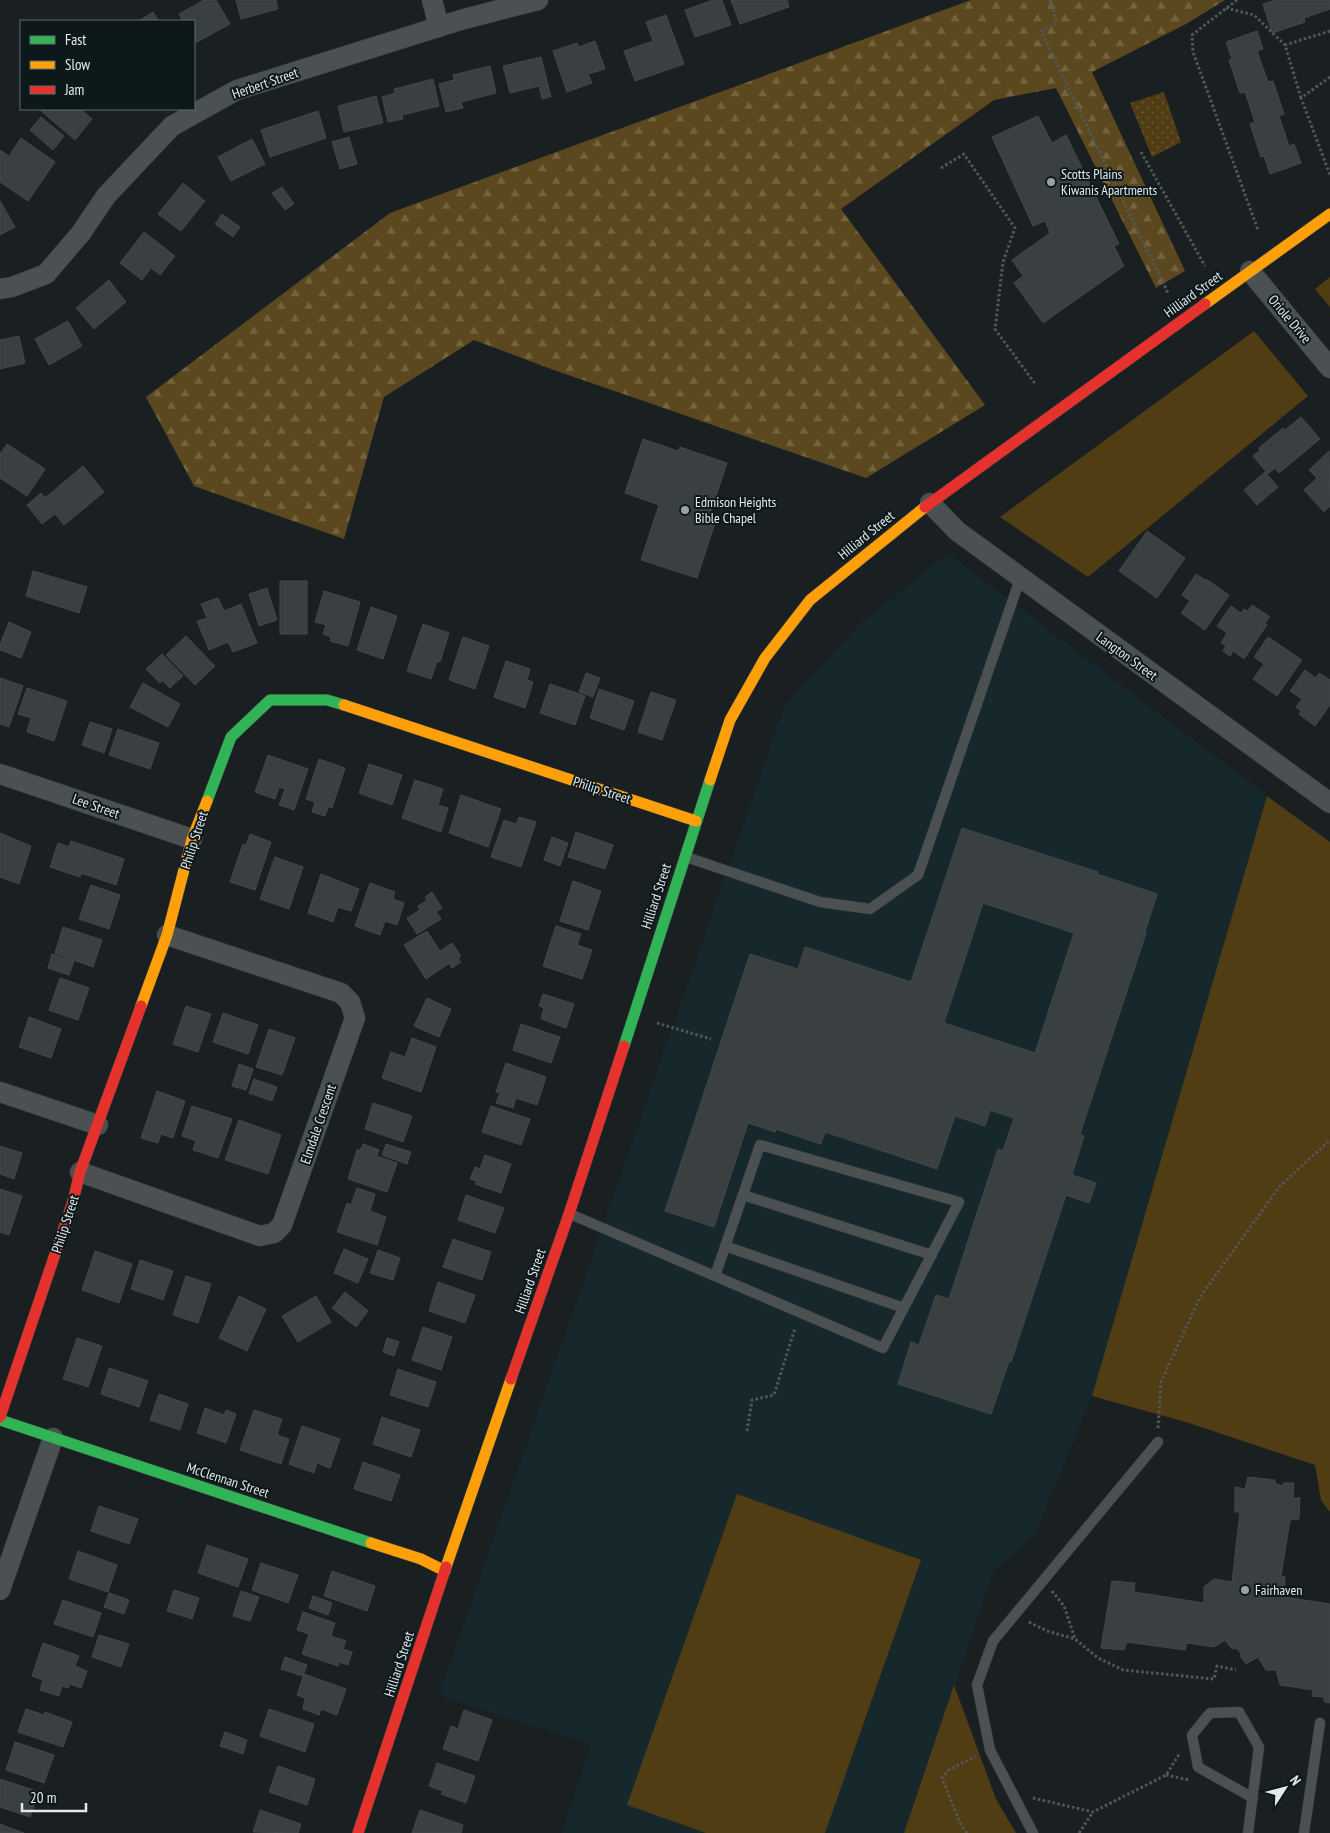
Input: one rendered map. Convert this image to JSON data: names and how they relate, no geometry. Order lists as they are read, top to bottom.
{
  "streets": {
    "street": [
      "Herbert Street",
      "Hilliard Street",
      "Oriole Drive",
      "Langton Street",
      "Philip Street",
      "Lee Street",
      "Elmdale Crescent",
      "McClennan Street"
    ]
  },
  "crossings": [
    ["Hilliard Street", "Oriole Drive"],
    ["Hilliard Street", "Langton Street"],
    ["Hilliard Street", "Philip Street"],
    ["Hilliard Street", "McClennan Street"],
    ["Philip Street", "Lee Street"],
    ["Philip Street", "Elmdale Crescent"],
    ["Philip Street", "McClennan Street"]
  ],
  "places": ["Scotts Plains Kiwanis Apartments", "Edmison Heights Bible Chapel", "Fairhaven"],
  "legend": ["Fast", "Slow", "Jam"],
  "scale_bar": "20 m",
  "north": "top right"
}
